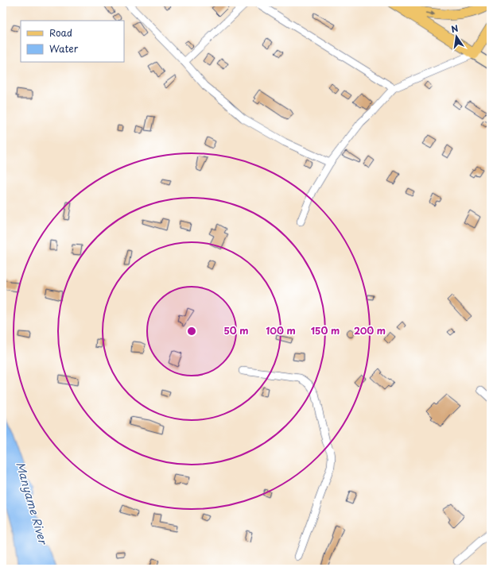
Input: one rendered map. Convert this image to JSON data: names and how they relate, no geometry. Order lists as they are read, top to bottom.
{
  "water": ["Manyame River"],
  "legend": ["Road", "Water"],
  "north": "top",
  "rings": [
    "50 m",
    "100 m",
    "150 m",
    "200 m"
  ]
}
